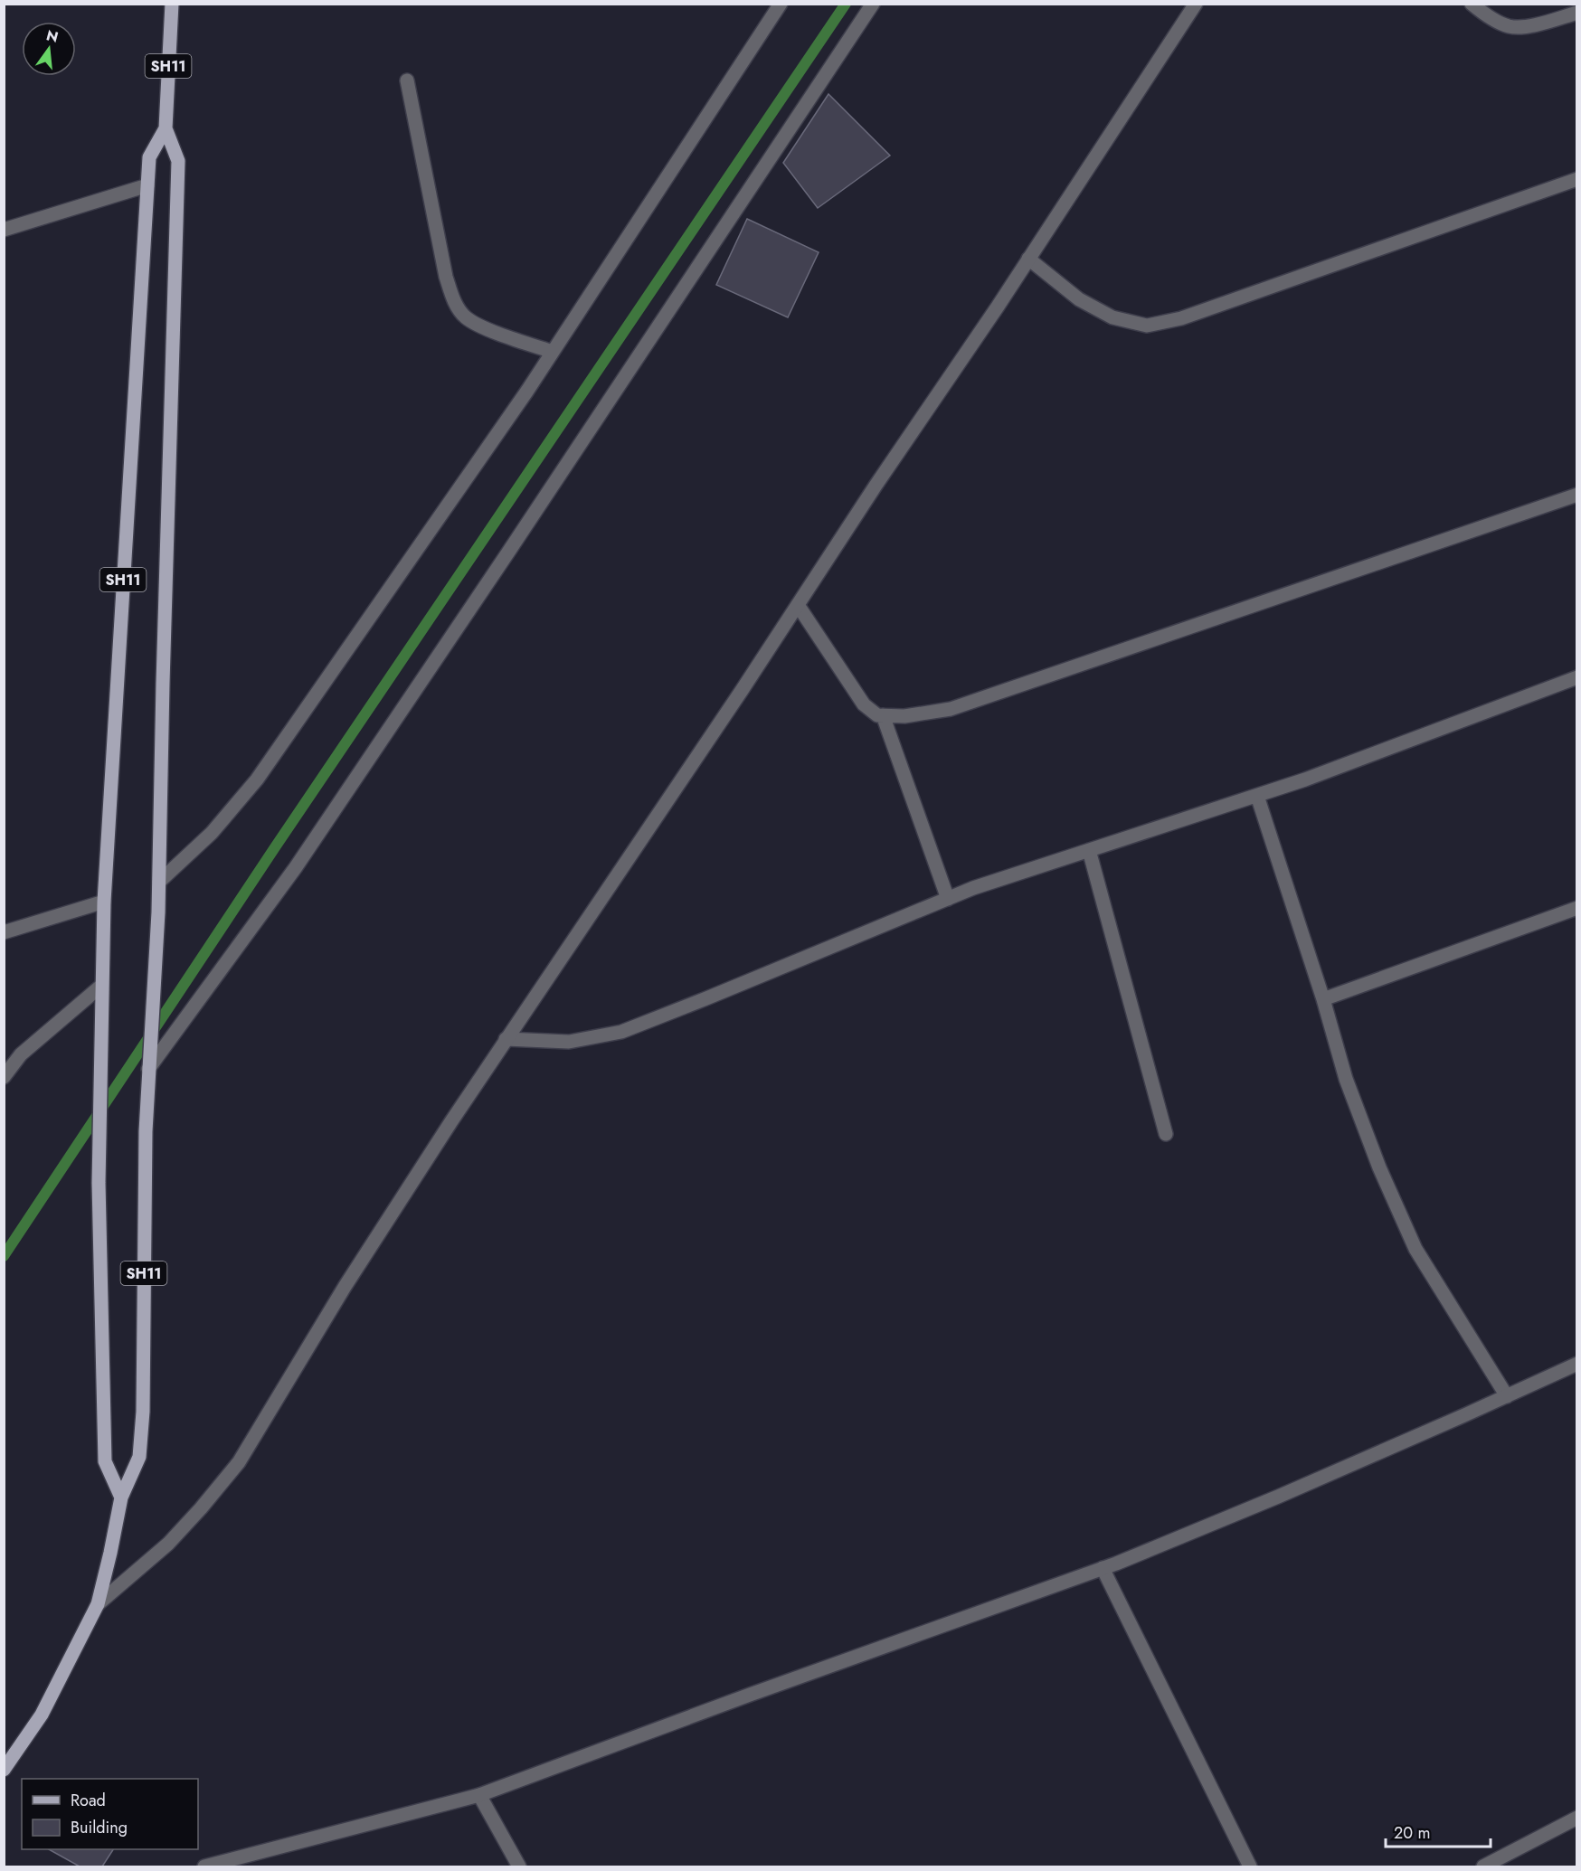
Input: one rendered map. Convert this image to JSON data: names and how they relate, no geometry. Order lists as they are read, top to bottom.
{
  "streets": {
    "main road": ["SH11"]
  },
  "legend": ["Road", "Building"],
  "scale_bar": "20 m",
  "north": "top"
}
